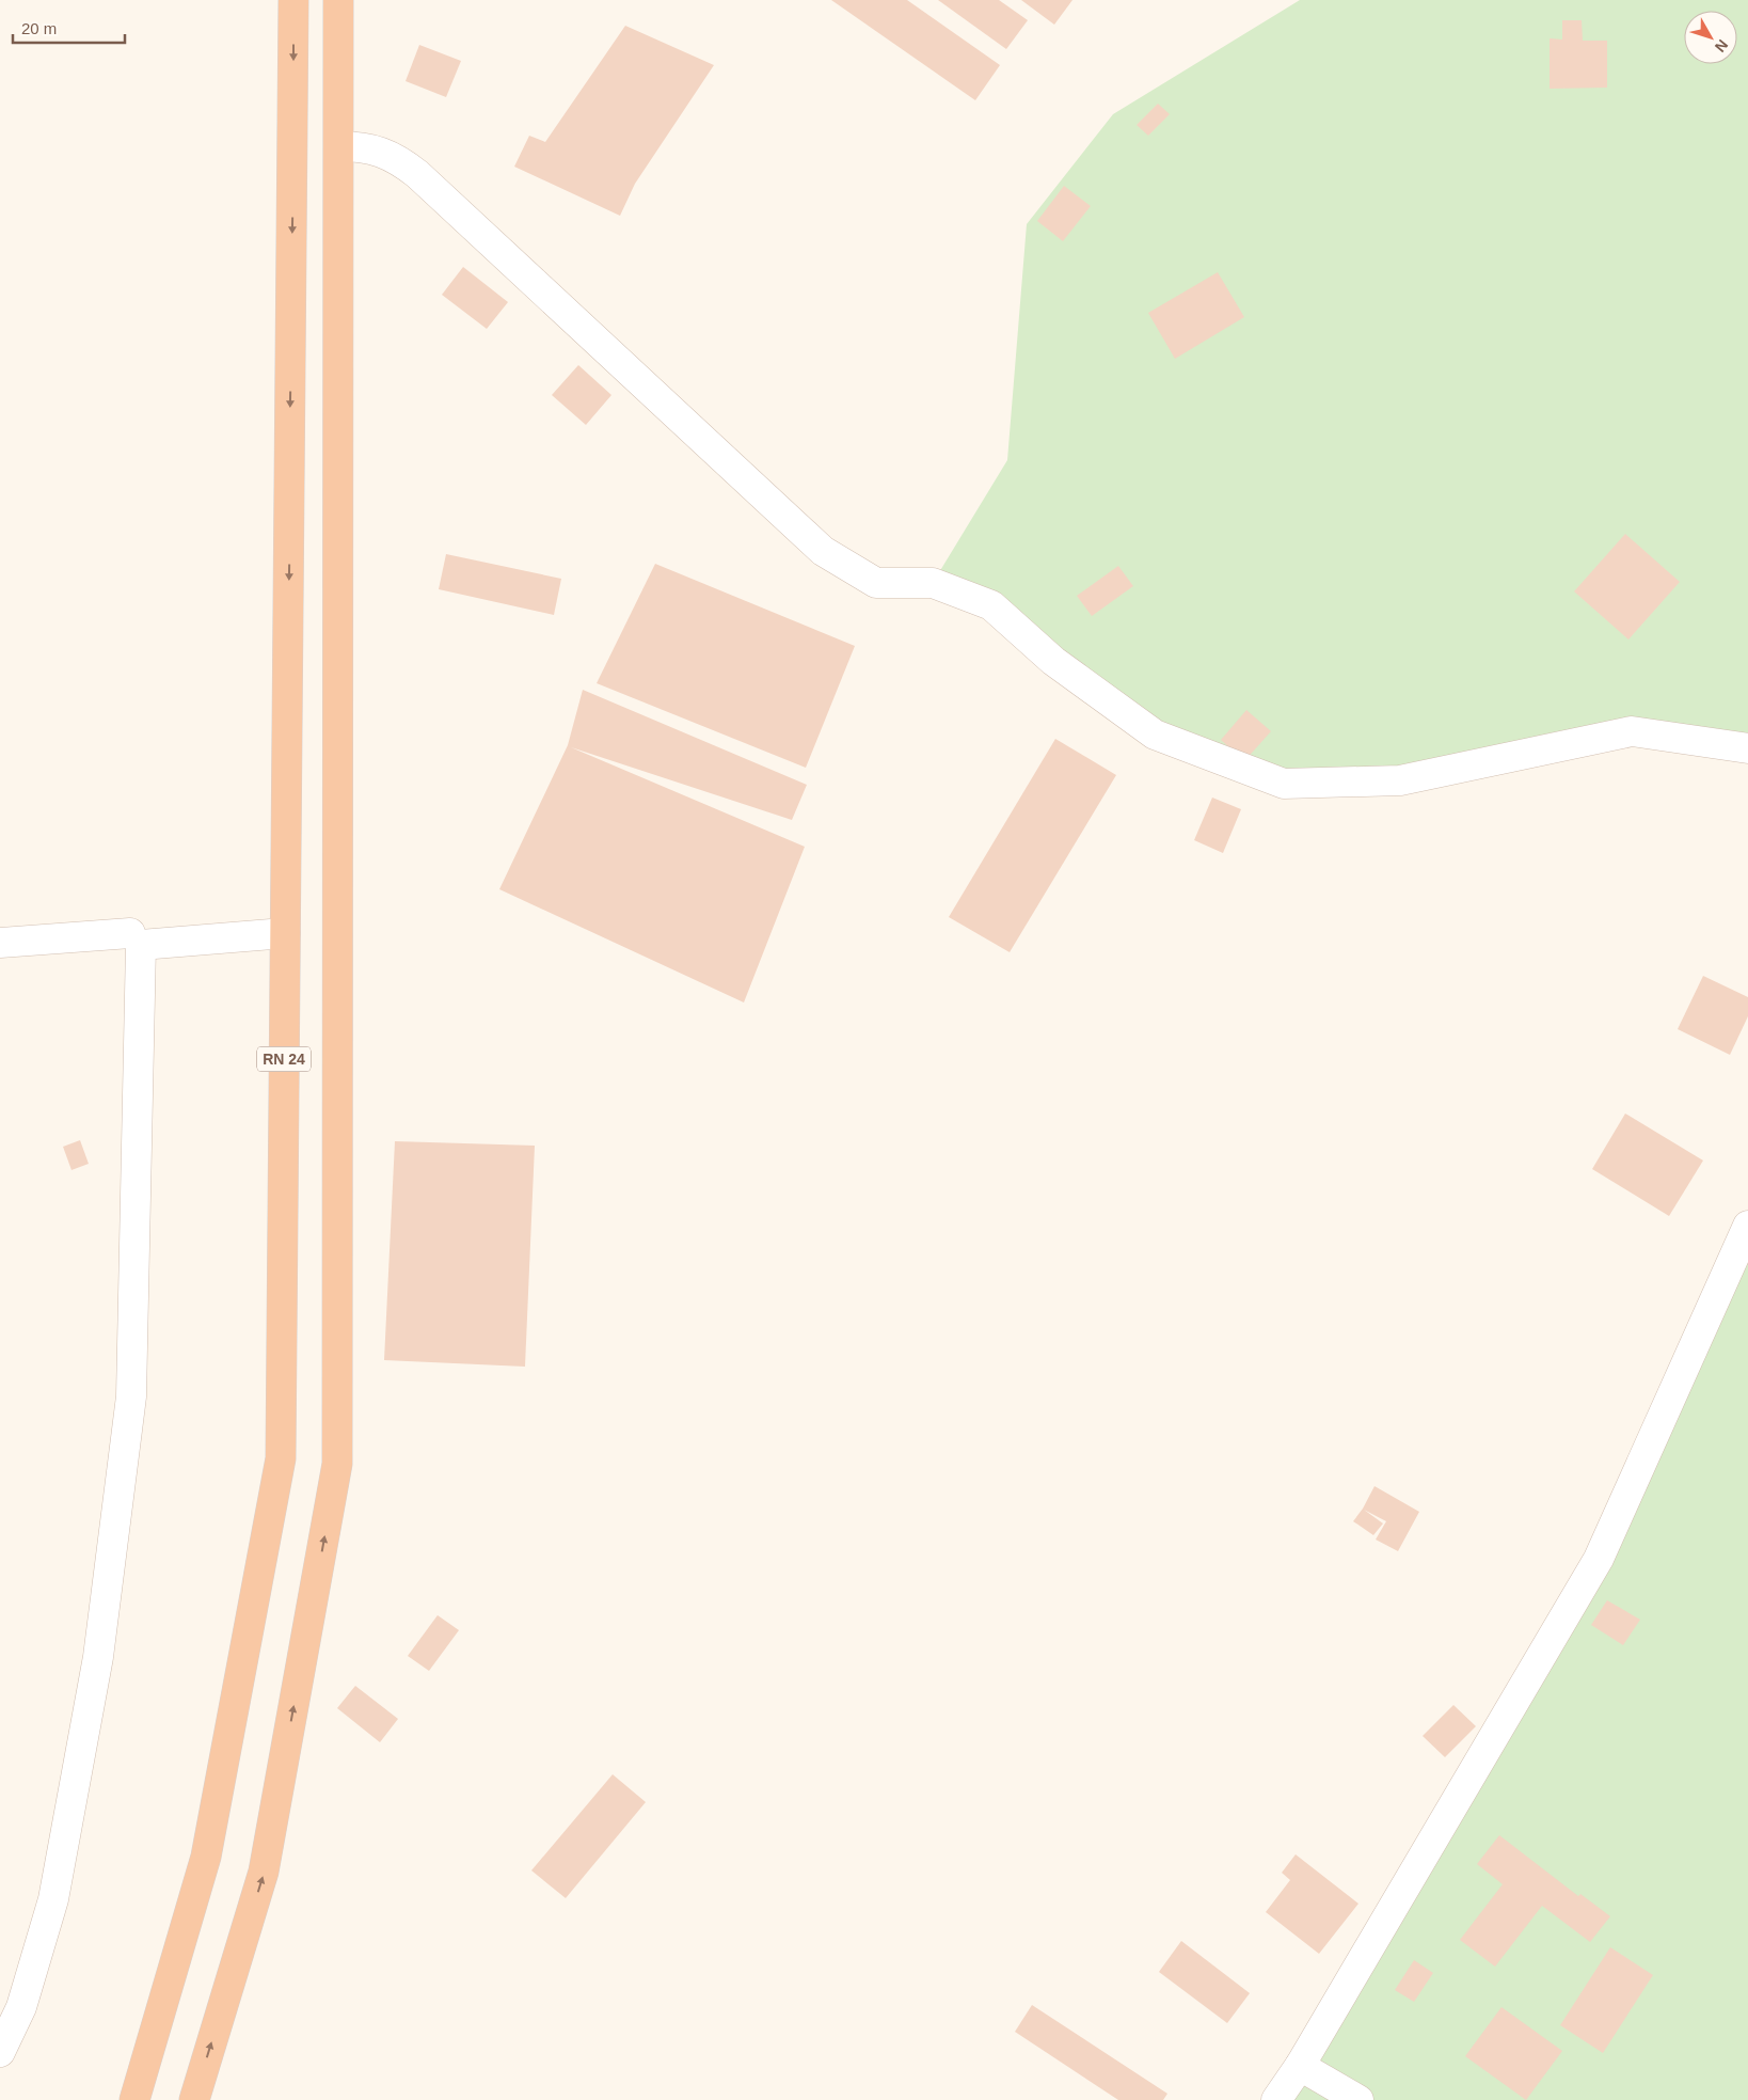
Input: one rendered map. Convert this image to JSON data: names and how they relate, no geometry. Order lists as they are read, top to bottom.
{
  "streets": {
    "highway": ["RN 24"]
  },
  "scale_bar": "20 m",
  "north": "bottom right"
}
